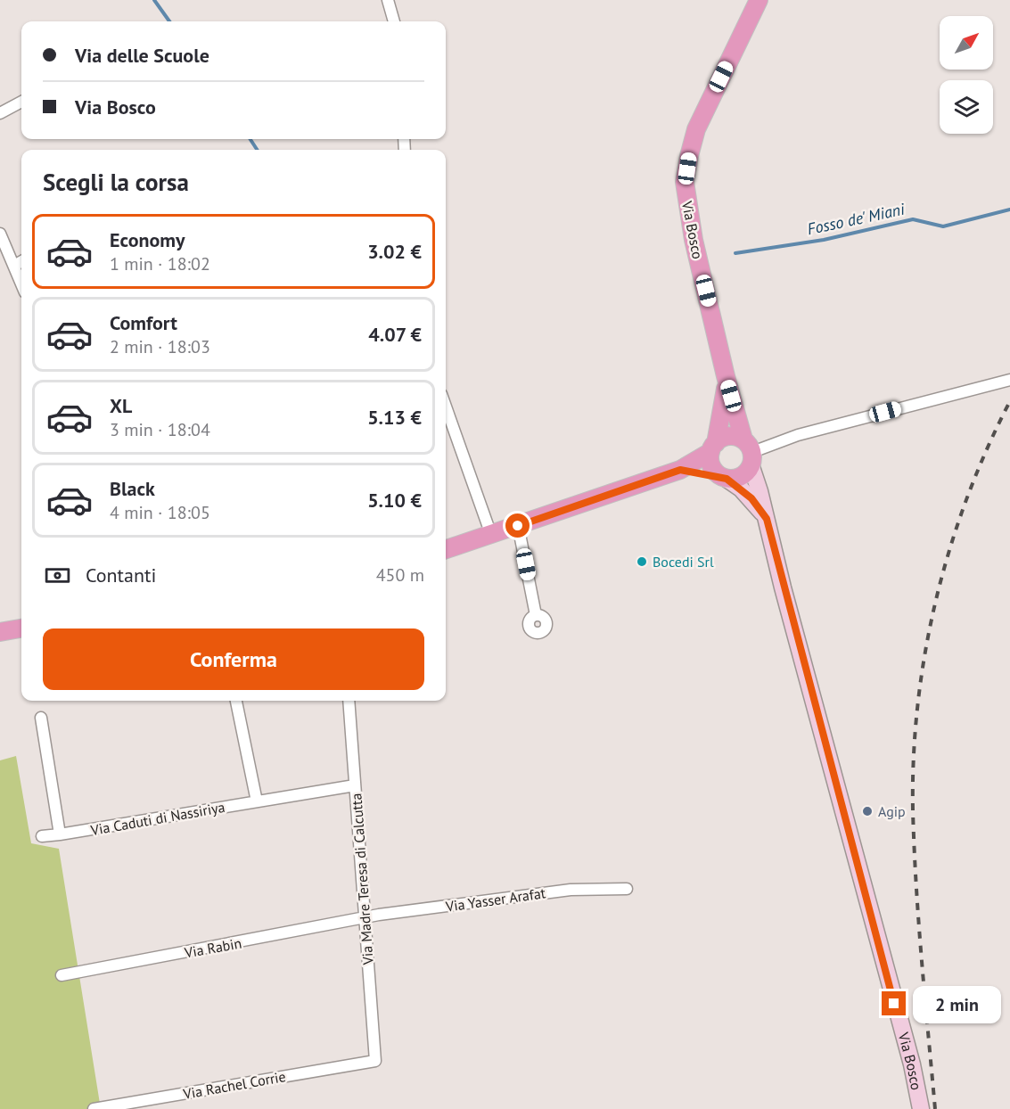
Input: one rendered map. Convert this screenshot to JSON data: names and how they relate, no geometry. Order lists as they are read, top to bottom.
{
  "streets": {
    "main road": ["Via Bosco"],
    "street": [
      "Via Caduti di Nassiriya",
      "Via Madre Teresa di Calcutta",
      "Via Yasser Arafat",
      "Via Rabin",
      "Via Rachel Corrie"
    ]
  },
  "crossings": [
    ["Via Caduti di Nassiriya", "Via Madre Teresa di Calcutta"],
    ["Via Madre Teresa di Calcutta", "Via Yasser Arafat"],
    ["Via Madre Teresa di Calcutta", "Via Rabin"],
    ["Via Madre Teresa di Calcutta", "Via Rachel Corrie"],
    ["Via Yasser Arafat", "Via Rabin"]
  ],
  "water": ["Fosso de' Miani"],
  "places": ["Bocedi Srl", "Agip"],
  "north": "top right",
  "page": {
    "banner": ["Via delle Scuole", "Via Bosco"],
    "heading": "Scegli la corsa",
    "list": [
      {
        "name": "Economy",
        "note": "1 min · 18:02",
        "value": "3.02 €"
      },
      {
        "name": "Comfort",
        "note": "2 min · 18:03",
        "value": "4.07 €"
      },
      {
        "name": "XL",
        "note": "3 min · 18:04",
        "value": "5.13 €"
      },
      {
        "name": "Black",
        "note": "4 min · 18:05",
        "value": "5.10 €"
      }
    ],
    "pay": ["Contanti", "450 m"],
    "buttons": "Conferma",
    "bubble": "2 min"
  }
}
